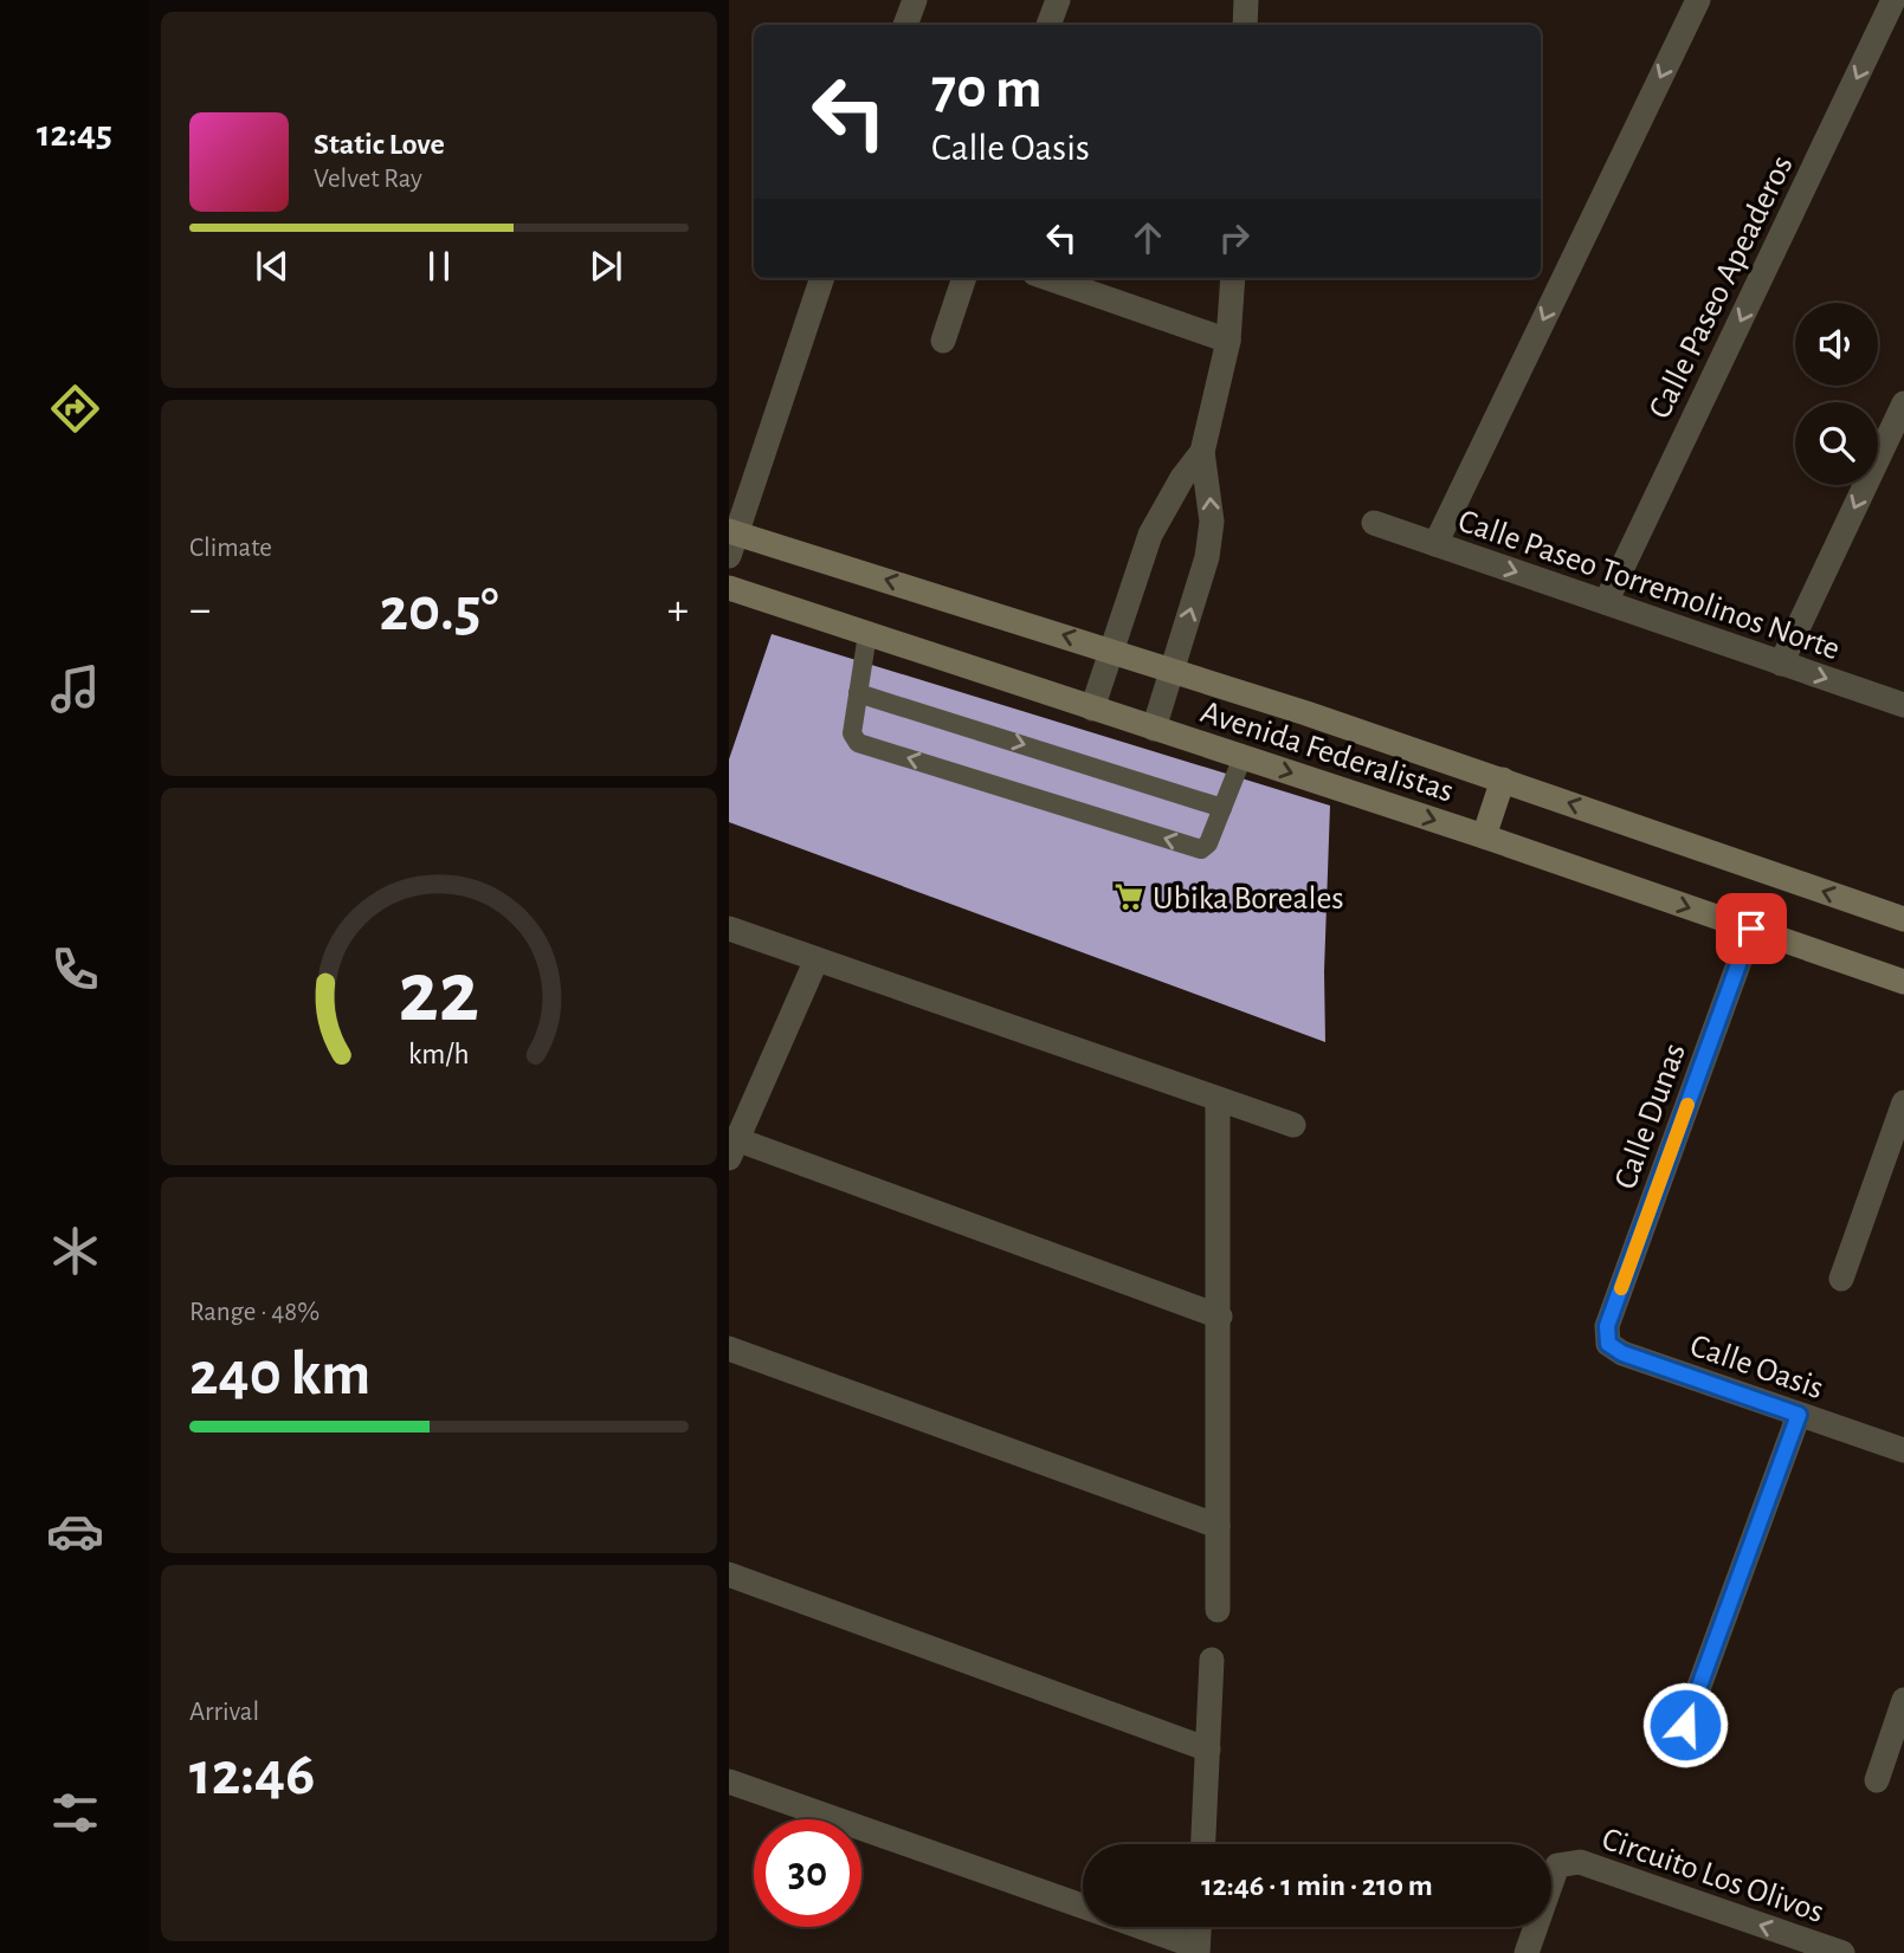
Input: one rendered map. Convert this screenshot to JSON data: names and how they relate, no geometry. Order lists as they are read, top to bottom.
{
  "streets": {
    "street": [
      "Calle Paseo Apeaderos",
      "Calle Paseo Torremolinos Norte",
      "Avenida Federalistas",
      "Calle Dunas",
      "Calle Oasis",
      "Circuito Los Olivos"
    ]
  },
  "crossings": [
    ["Calle Paseo Apeaderos", "Calle Paseo Torremolinos Norte"],
    ["Avenida Federalistas", "Calle Dunas"],
    ["Calle Dunas", "Calle Oasis"]
  ],
  "one_way": ["Calle Paseo Torremolinos Norte", "Circuito Los Olivos"],
  "places": {
    "supermarket": ["Ubika Boreales"]
  },
  "page": {
    "tabs": "12:45",
    "turn": ["70 m", "Calle Oasis"],
    "song": ["Static Love", "Velvet Ray"],
    "tile": [
      "Climate",
      ["Range · 48%", "240 km"],
      ["Arrival", "12:46"]
    ],
    "heat": ["−", "20.5°", "+"],
    "limit": "30",
    "trip": "12:46 · 1 min · 210 m",
    "gauge": ["22", "km/h"]
  }
}
